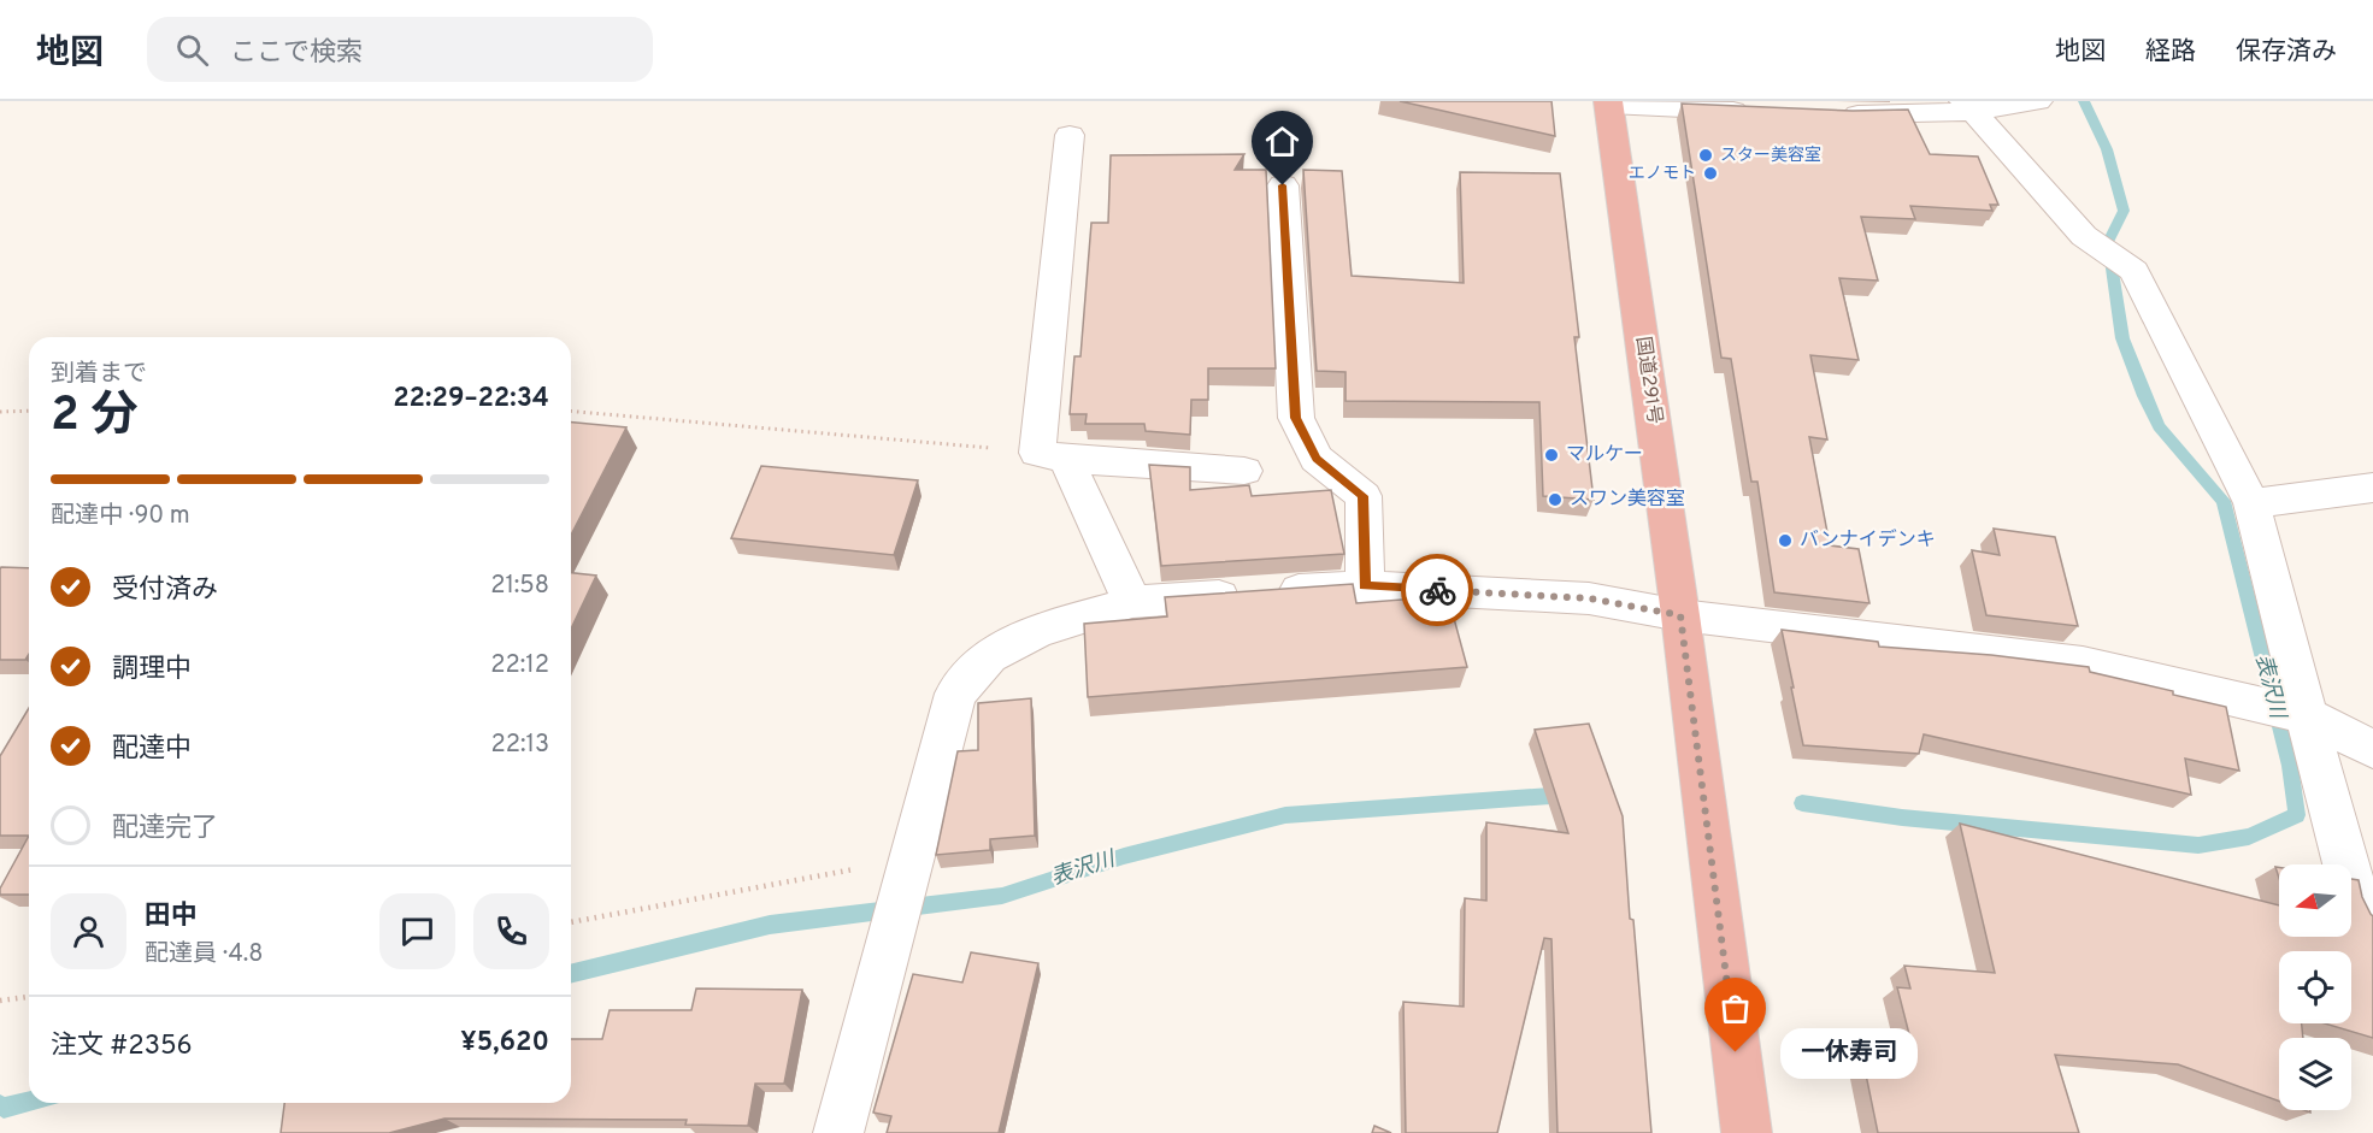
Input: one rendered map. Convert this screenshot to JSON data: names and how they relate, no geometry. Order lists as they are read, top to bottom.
{
  "streets": {
    "highway": ["国道291号"]
  },
  "water": ["表沢川"],
  "places": [
    "スター美容室",
    "エノモト",
    "マルケー",
    "スワン美容室",
    "バンナイデンキ",
    "一休寿司"
  ],
  "north": "left",
  "page": {
    "header": "地図",
    "search": "ここで検索",
    "nav": ["地図", "経路", "保存済み"],
    "heading": ["2 分", "到着まで", "22:29–22:34"],
    "panel": [
      "田中",
      "配達員 · 4.8",
      "注文 #2356",
      "¥5,620"
    ],
    "bar": "配達中 · 90 m",
    "list": [
      ["受付済み", "21:58"],
      ["調理中", "22:12"],
      ["配達中", "22:13"],
      "配達完了"
    ],
    "bubble": "一休寿司"
  }
}
